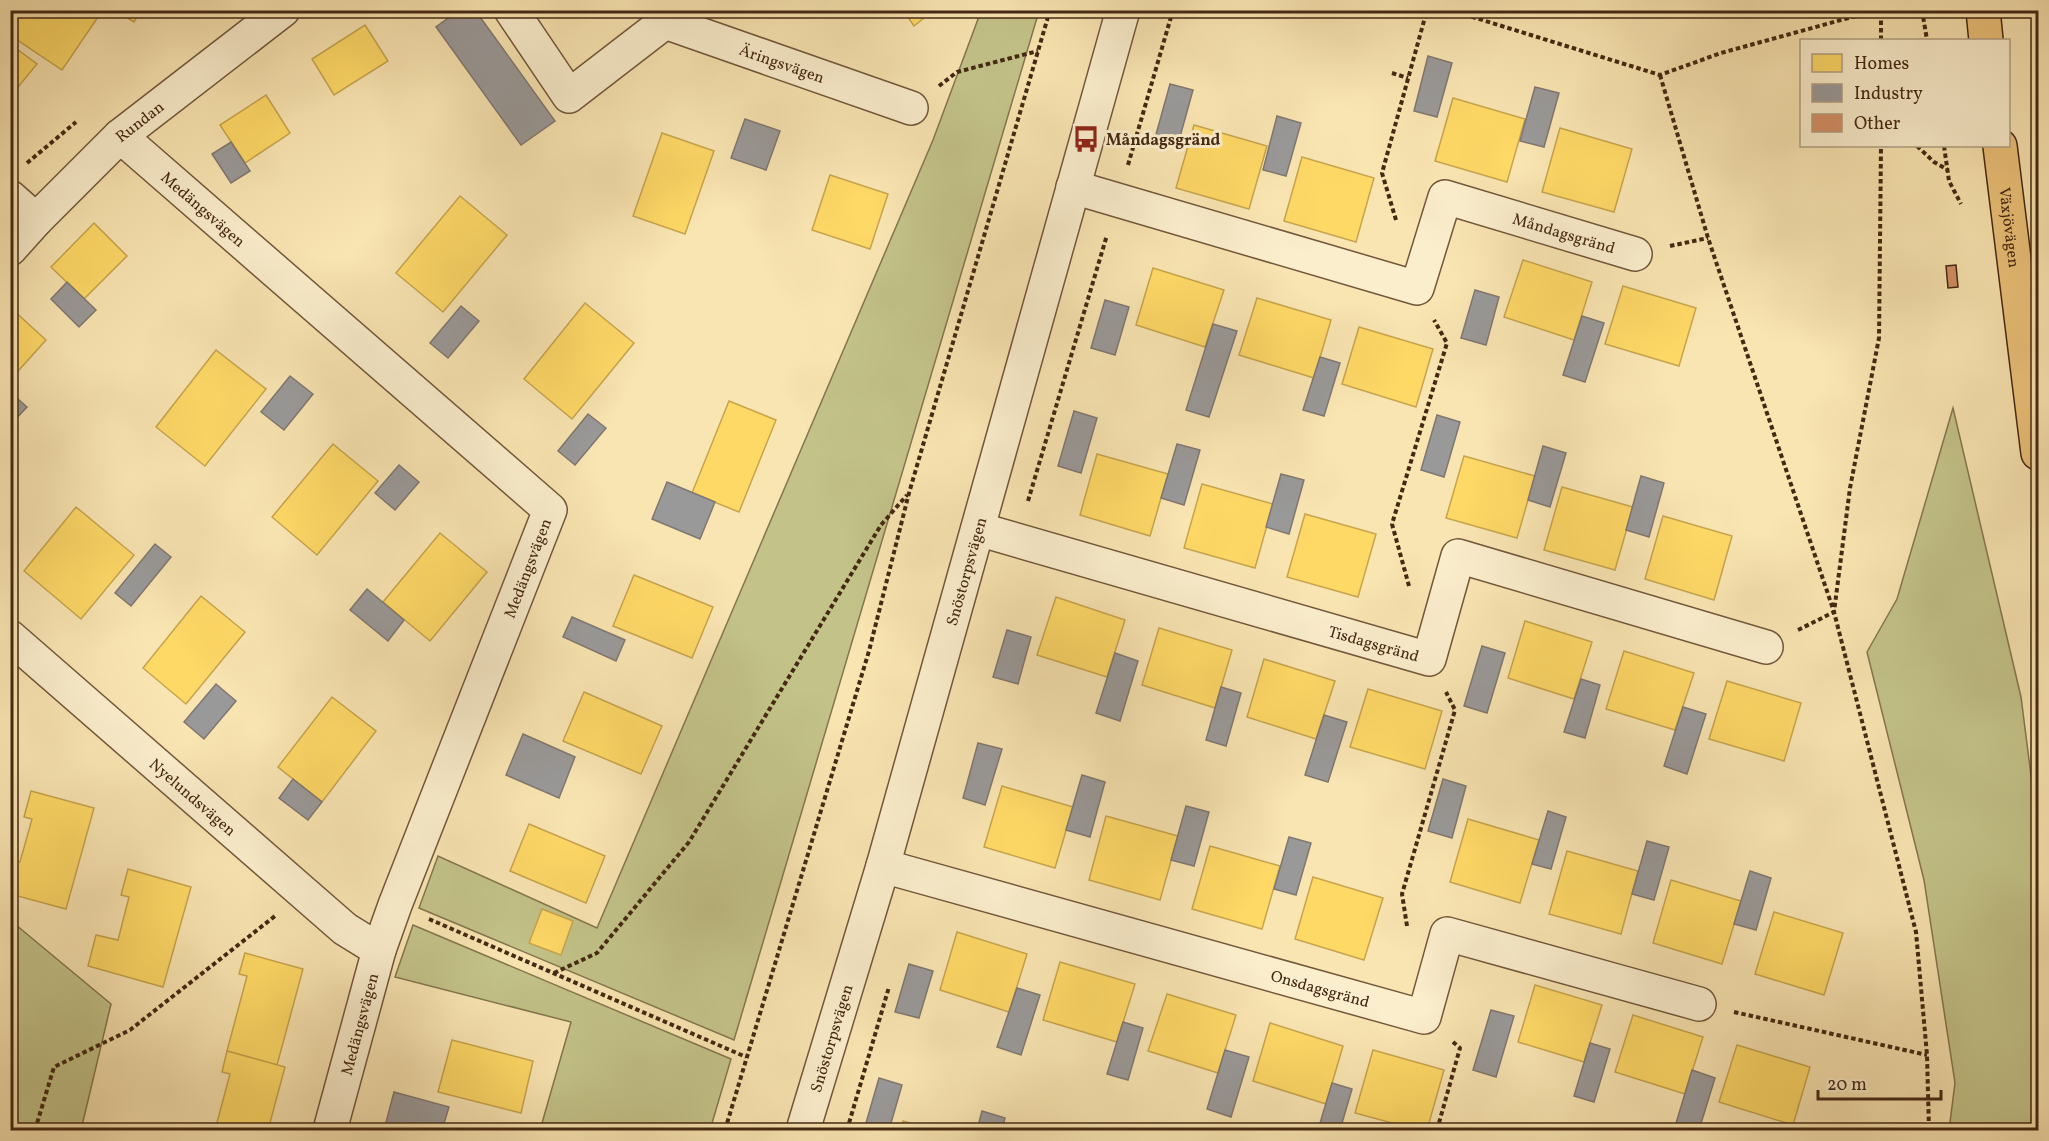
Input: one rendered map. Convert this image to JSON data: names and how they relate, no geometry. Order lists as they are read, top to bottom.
{
  "streets": {
    "highway": ["Växjövägen"],
    "street": [
      "Äringsvägen",
      "Rundan",
      "Medängsvägen",
      "Måndagsgränd",
      "Snöstorpsvägen",
      "Tisdagsgränd",
      "Nyelundsvägen",
      "Onsdagsgränd"
    ]
  },
  "crossings": [
    ["Rundan", "Medängsvägen"],
    ["Medängsvägen", "Nyelundsvägen"],
    ["Måndagsgränd", "Snöstorpsvägen"],
    ["Snöstorpsvägen", "Tisdagsgränd"],
    ["Snöstorpsvägen", "Onsdagsgränd"]
  ],
  "places": {
    "bus stop": ["Måndagsgränd"]
  },
  "legend": ["Homes", "Industry", "Other"],
  "scale_bar": "20 m"
}
